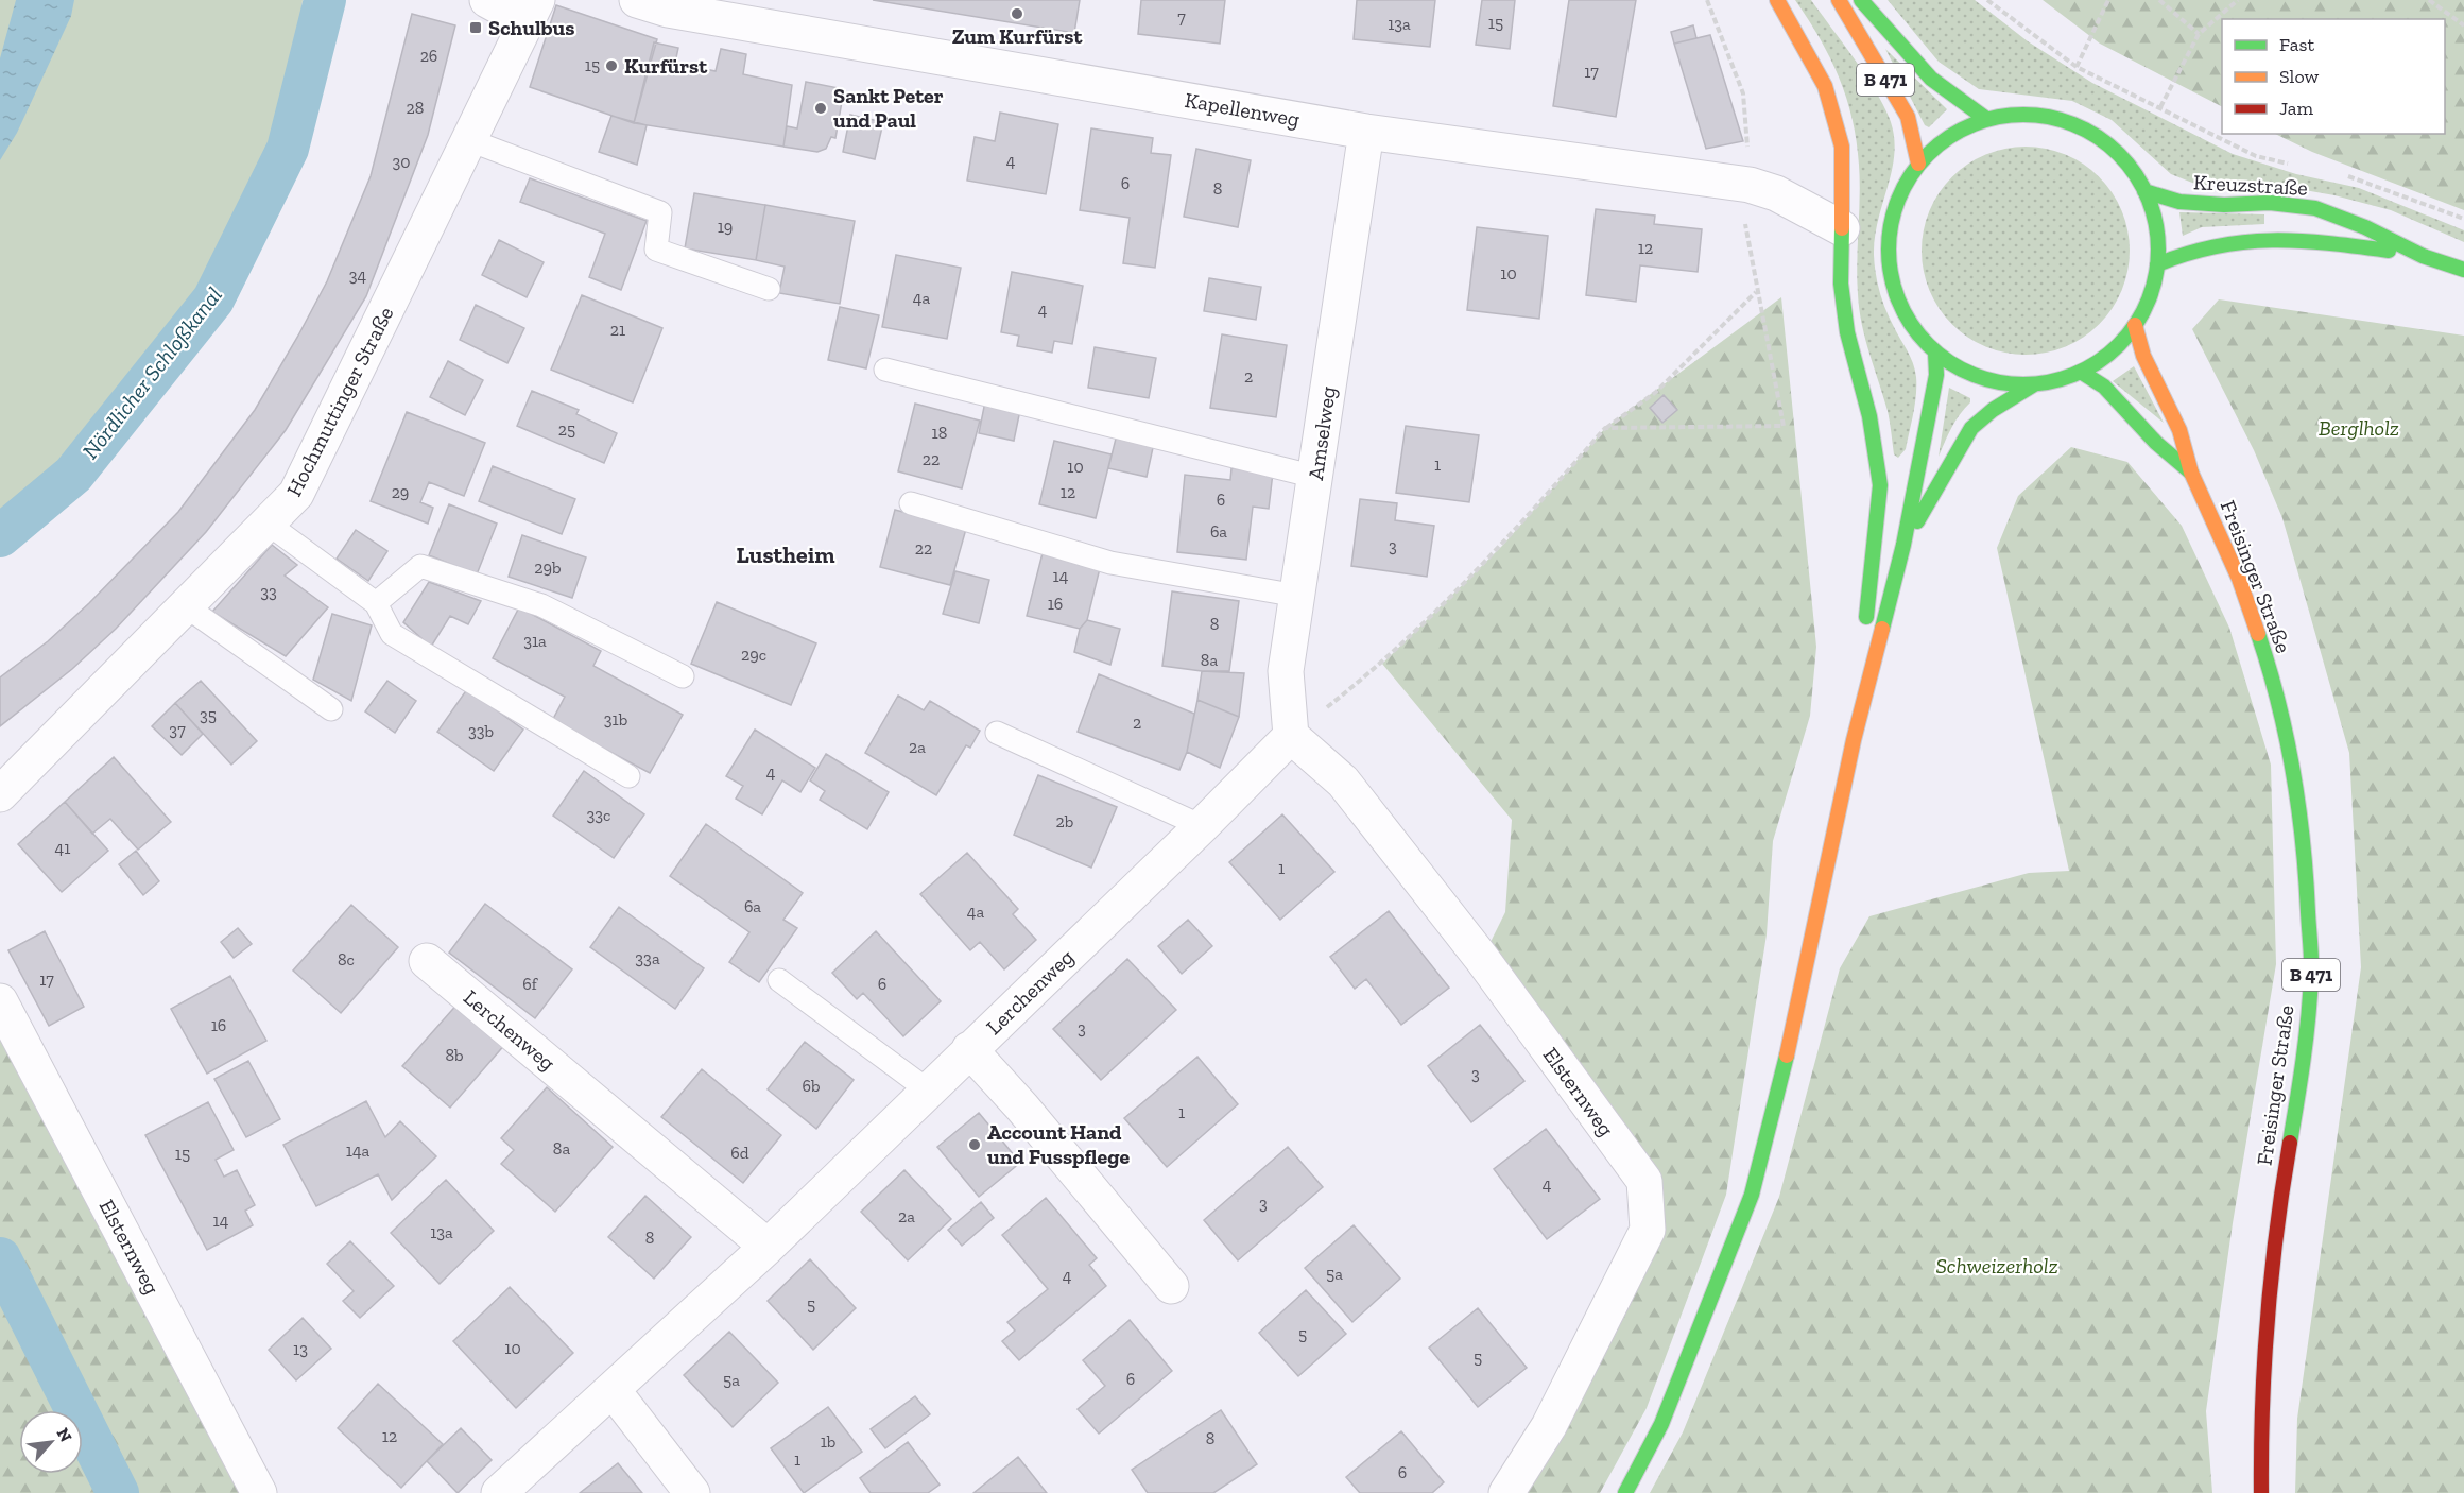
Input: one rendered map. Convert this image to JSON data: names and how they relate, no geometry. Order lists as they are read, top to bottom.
{
  "streets": {
    "main road": ["B 471", "Kreuzstraße", "Freisinger Straße"],
    "street": [
      "Kapellenweg",
      "Hochmuttinger Straße",
      "Amselweg",
      "Lerchenweg",
      "Elsternweg"
    ]
  },
  "crossings": [
    ["B 471", "Freisinger Straße"],
    ["Kapellenweg", "Amselweg"],
    ["Amselweg", "Lerchenweg"],
    ["Amselweg", "Elsternweg"],
    ["Lerchenweg", "Elsternweg"]
  ],
  "districts": ["Lustheim"],
  "water": ["Nördlicher Schloßkanal"],
  "parks": ["Berglholz", "Schweizerholz"],
  "places": {
    "other": [
      "Zum Kurfürst",
      "Kurfürst",
      "Sankt Peter und Paul",
      "Account Hand und Fusspflege"
    ],
    "transit": ["Schulbus"]
  },
  "house_numbers": [
    "7",
    "15",
    "13a",
    "26",
    "15",
    "17",
    "28",
    "4",
    "30",
    "6",
    "8",
    "19",
    "12",
    "10",
    "34",
    "4a",
    "4",
    "21",
    "2",
    "25",
    "18",
    "22",
    "1",
    "10",
    "29",
    "12",
    "6",
    "6a",
    "3",
    "22",
    "29b",
    "14",
    "33",
    "16",
    "8",
    "31a",
    "29c",
    "8a",
    "35",
    "31b",
    "2",
    "37",
    "33b",
    "2a",
    "4",
    "33c",
    "2b",
    "41",
    "1",
    "6a",
    "4a",
    "33a",
    "8c",
    "17",
    "6f",
    "6",
    "16",
    "3",
    "8b",
    "3",
    "6b",
    "1",
    "8a",
    "14a",
    "6d",
    "15",
    "4",
    "3",
    "2a",
    "14",
    "13a",
    "8",
    "5a",
    "4",
    "5",
    "5",
    "10",
    "13",
    "5",
    "6",
    "5a",
    "12",
    "8",
    "1b",
    "1",
    "6"
  ],
  "legend": ["Fast", "Slow", "Jam"],
  "north": "top right"
}
